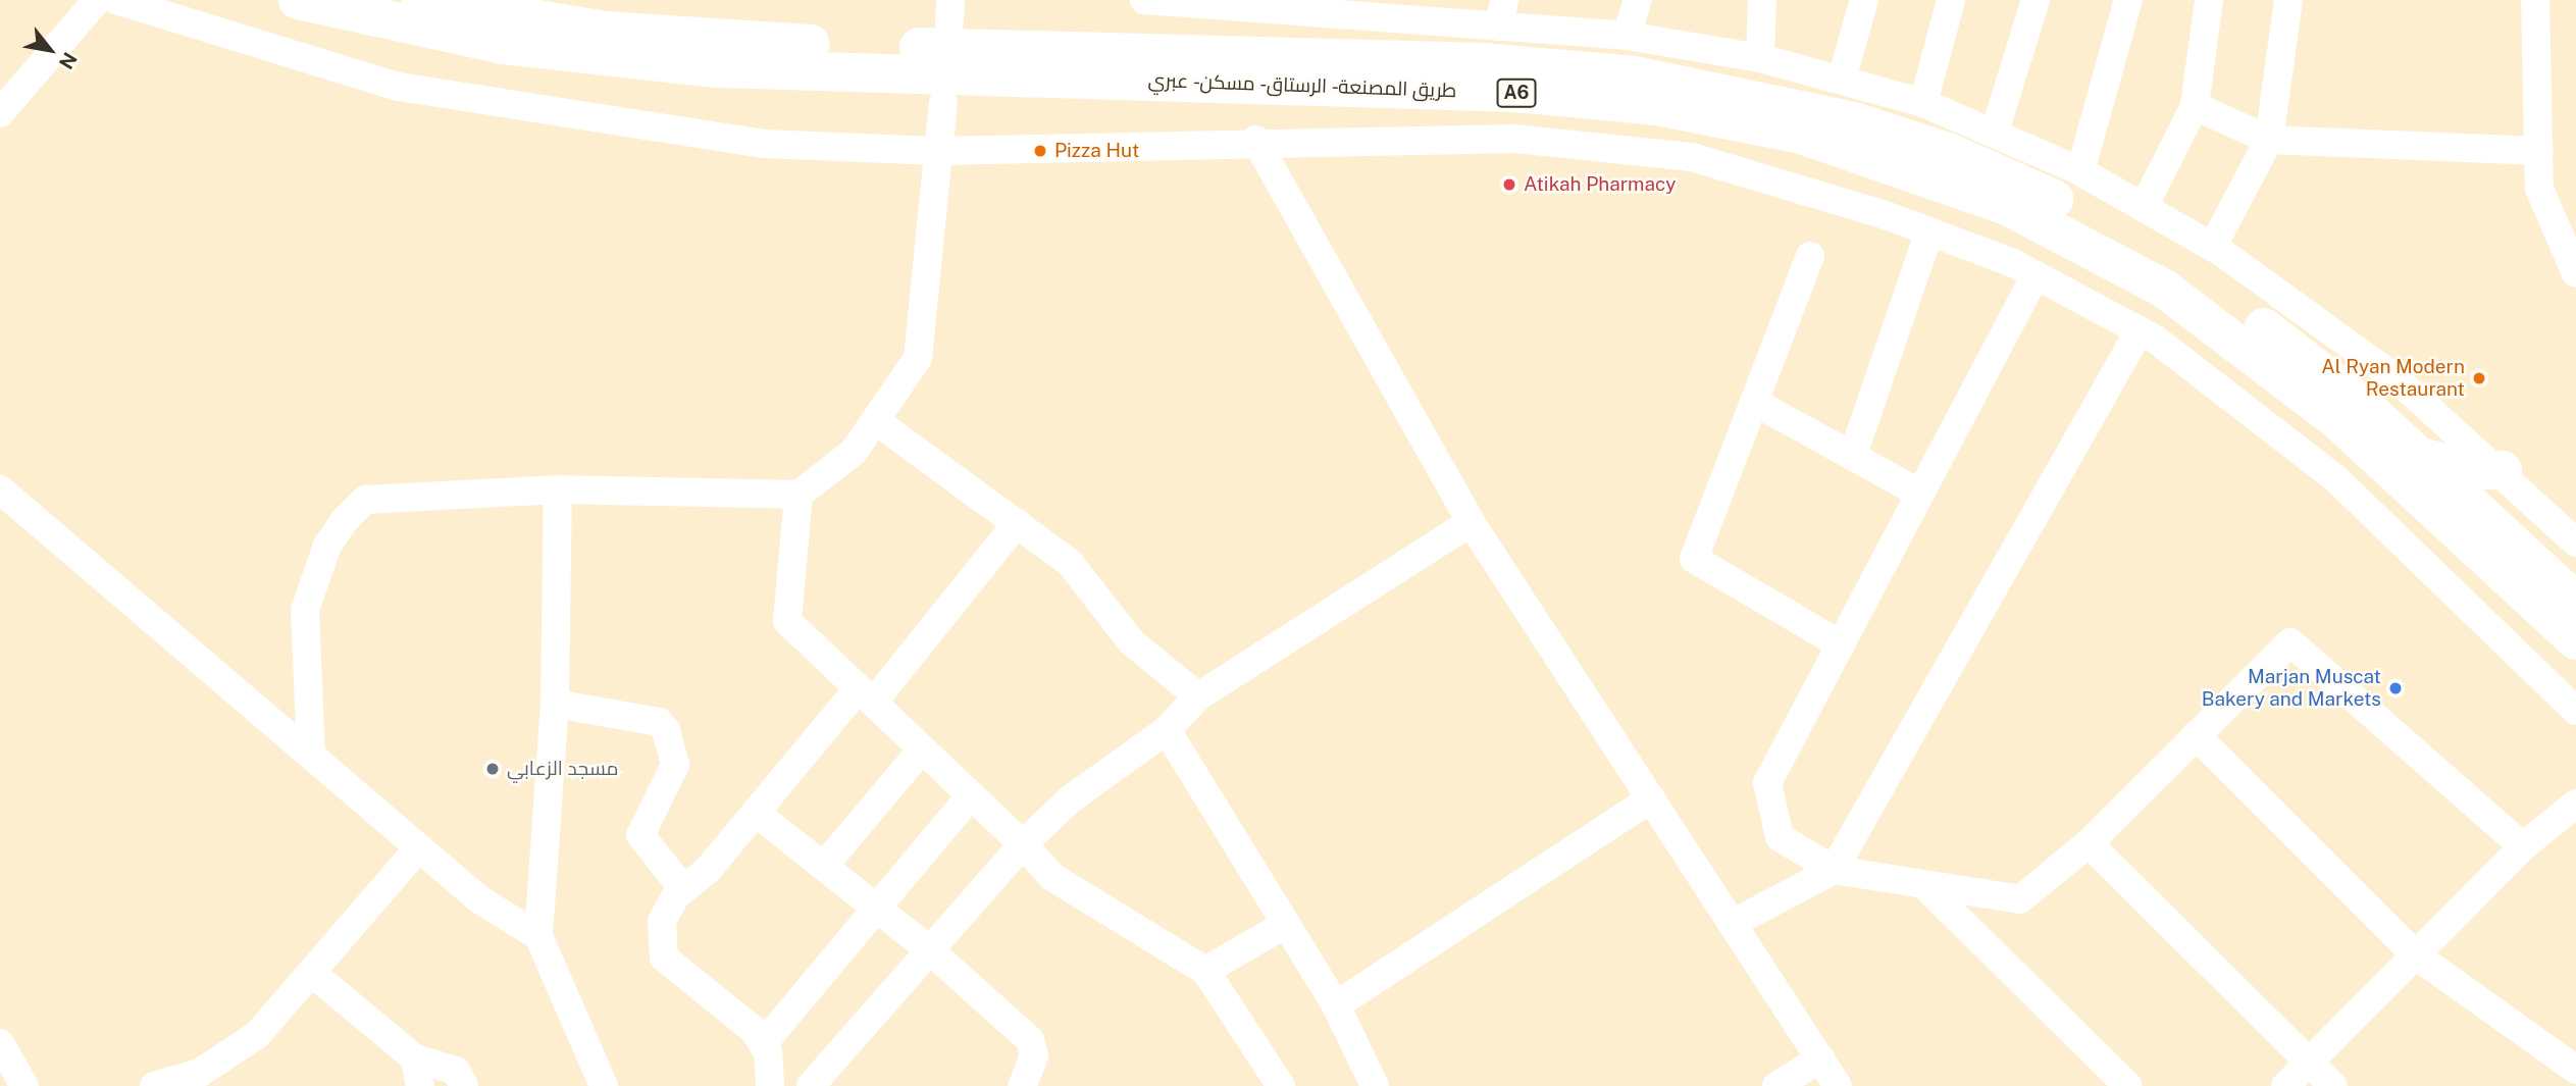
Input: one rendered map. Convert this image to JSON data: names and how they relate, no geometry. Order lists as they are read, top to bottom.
{
  "streets": {
    "highway": ["طريق المصنعة - الرستاق - مسكن - عبري", "A6"]
  },
  "places": [
    "Pizza Hut",
    "Atikah Pharmacy",
    "Al Ryan Modern Restaurant",
    "Marjan Muscat Bakery and Markets",
    "مسجد الزعابي"
  ],
  "north": "bottom right"
}
